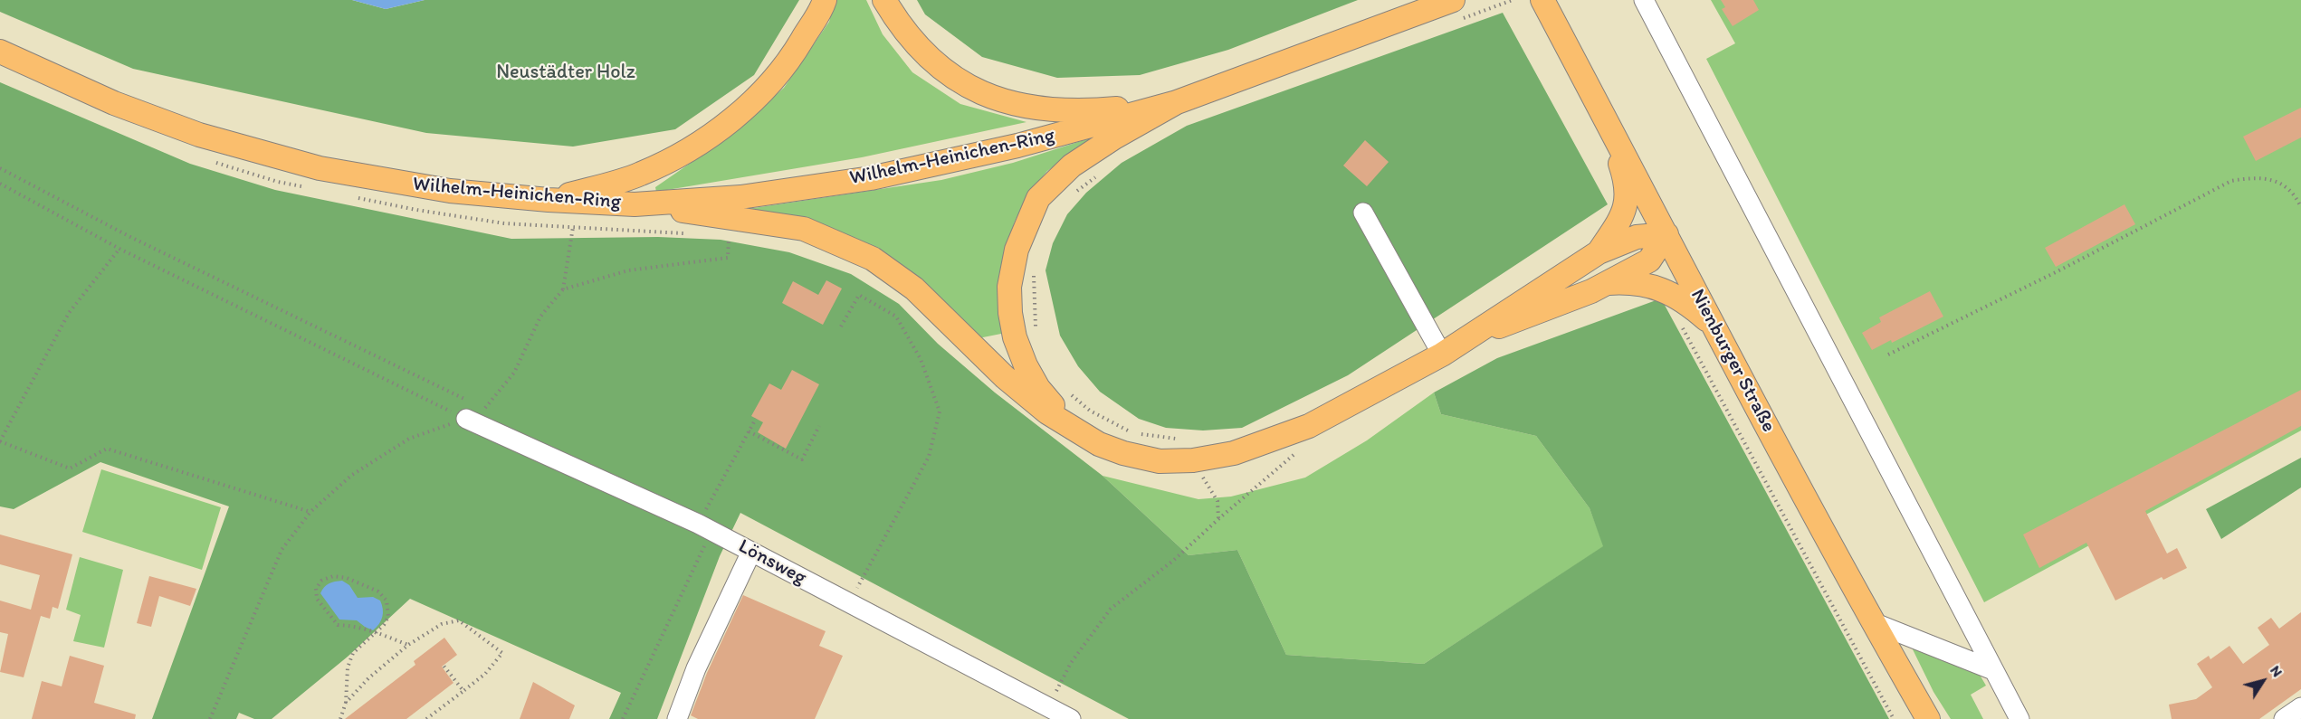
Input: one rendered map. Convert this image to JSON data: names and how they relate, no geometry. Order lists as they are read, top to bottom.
{
  "streets": {
    "main road": ["Wilhelm-Heinichen-Ring", "Nienburger Straße"],
    "street": ["Lönsweg"]
  },
  "parks": ["Neustädter Holz"],
  "north": "top right"
}
